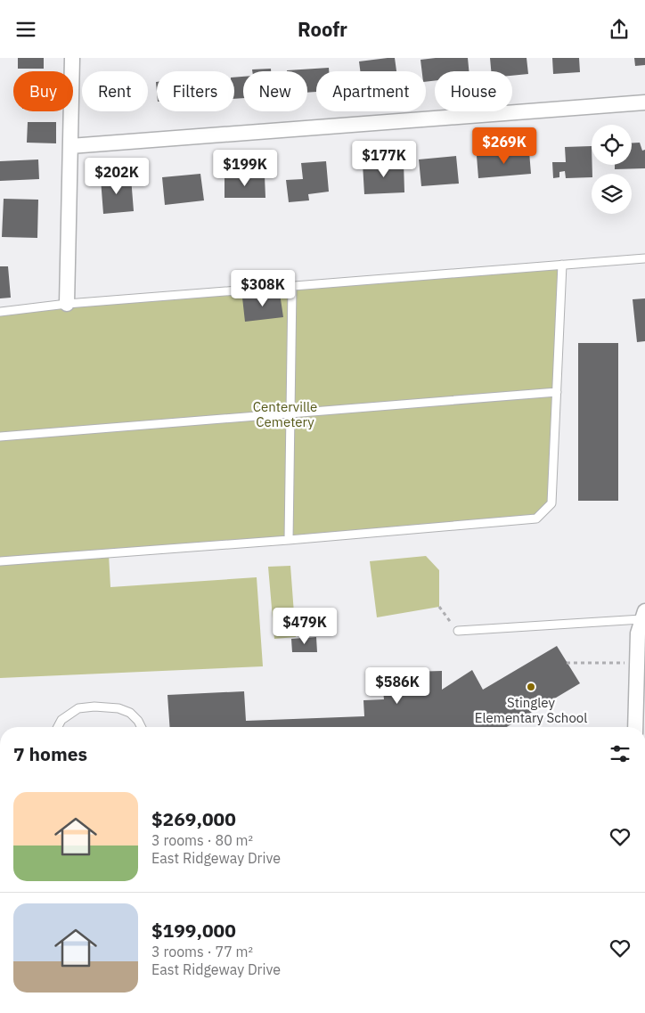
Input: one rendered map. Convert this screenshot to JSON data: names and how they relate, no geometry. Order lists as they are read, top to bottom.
{
  "parks": ["Centerville Cemetery"],
  "places": ["Stingley Elementary School"],
  "page": {
    "header": "Roofr",
    "chip": [
      "Buy",
      "Rent",
      "Filters",
      "New",
      "Apartment",
      "House"
    ],
    "price": [
      "$269K",
      "$177K",
      "$199K",
      "$202K",
      "$308K",
      "$479K",
      "$586K"
    ],
    "heading": "7 homes",
    "list": [
      {
        "name": "$269,000",
        "note": "3 rooms · 80 m² · East Ridgeway Drive"
      },
      {
        "name": "$199,000",
        "note": "3 rooms · 77 m² · East Ridgeway Drive"
      }
    ]
  }
}
